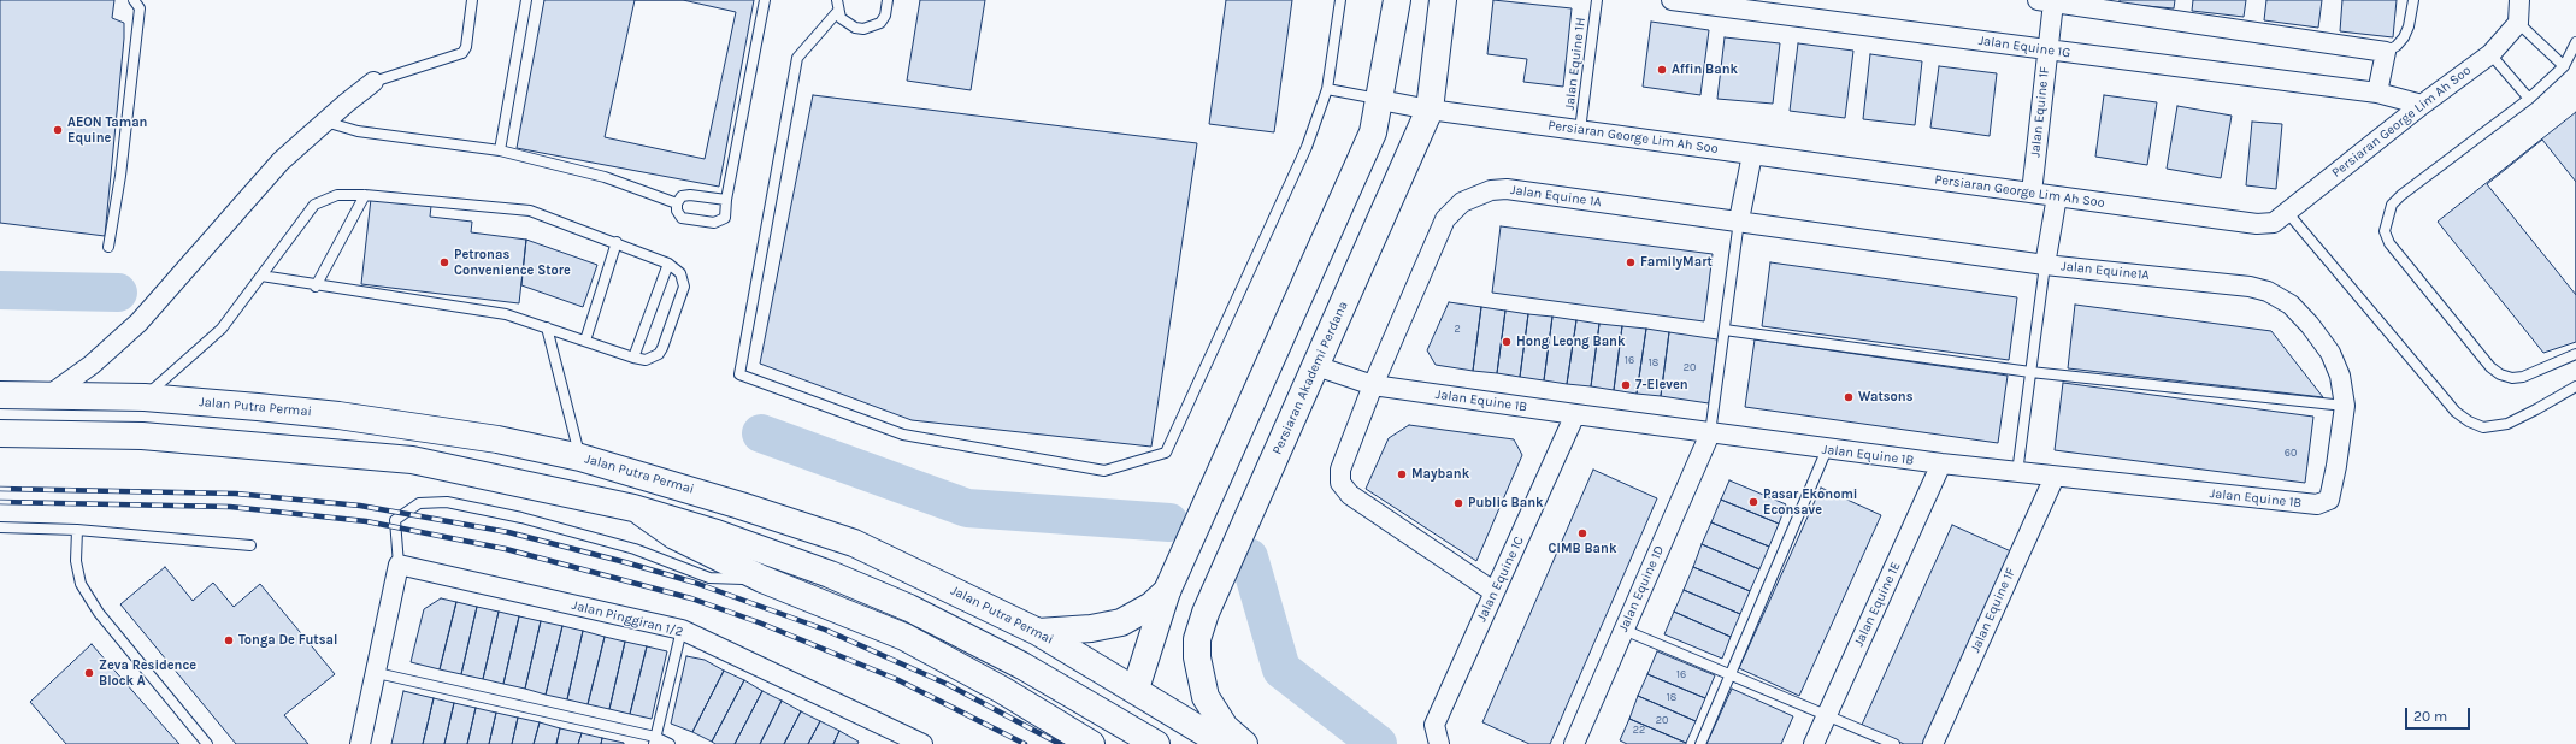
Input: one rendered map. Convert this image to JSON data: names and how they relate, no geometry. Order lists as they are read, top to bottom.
{
  "streets": {
    "main road": ["Persiaran Akademi Perdana", "Jalan Putra Permai"],
    "street": [
      "Jalan Equine 1G",
      "Jalan Equine 1F",
      "Persiaran George Lim Ah Soo",
      "Jalan Equine 1A",
      "Jalan Equine1A",
      "Jalan Equine 1B",
      "Jalan Equine 1C",
      "Jalan Equine 1D",
      "Jalan Equine 1E",
      "Jalan Pinggiran 1/2"
    ],
    "lane": ["Jalan Equine 1H"]
  },
  "crossings": [
    ["Jalan Equine 1G", "Jalan Equine 1F"],
    ["Jalan Equine 1G", "Persiaran George Lim Ah Soo"],
    ["Jalan Equine 1H", "Persiaran George Lim Ah Soo"],
    ["Jalan Equine 1F", "Persiaran George Lim Ah Soo"],
    ["Jalan Equine 1F", "Jalan Equine 1B"],
    ["Persiaran George Lim Ah Soo", "Persiaran Akademi Perdana"],
    ["Jalan Equine 1A", "Jalan Equine1A"],
    ["Jalan Equine 1A", "Jalan Equine 1B"],
    ["Jalan Equine1A", "Jalan Equine 1B"],
    ["Persiaran Akademi Perdana", "Jalan Equine 1B"],
    ["Jalan Equine 1B", "Jalan Equine 1C"],
    ["Jalan Equine 1B", "Jalan Equine 1D"],
    ["Jalan Equine 1B", "Jalan Equine 1E"]
  ],
  "places": [
    "Affin Bank",
    "AEON Taman Equine",
    "Petronas Convenience Store",
    "FamilyMart",
    "Hong Leong Bank",
    "7-Eleven",
    "Watsons",
    "Maybank",
    "Pasar Ekonomi Econsave",
    "Public Bank",
    "CIMB Bank",
    "Tonga De Futsal",
    "Zeva Residence Block A"
  ],
  "house_numbers": [
    "2",
    "16",
    "18",
    "20",
    "60",
    "16",
    "18",
    "20",
    "22"
  ],
  "scale_bar": "20 m"
}
